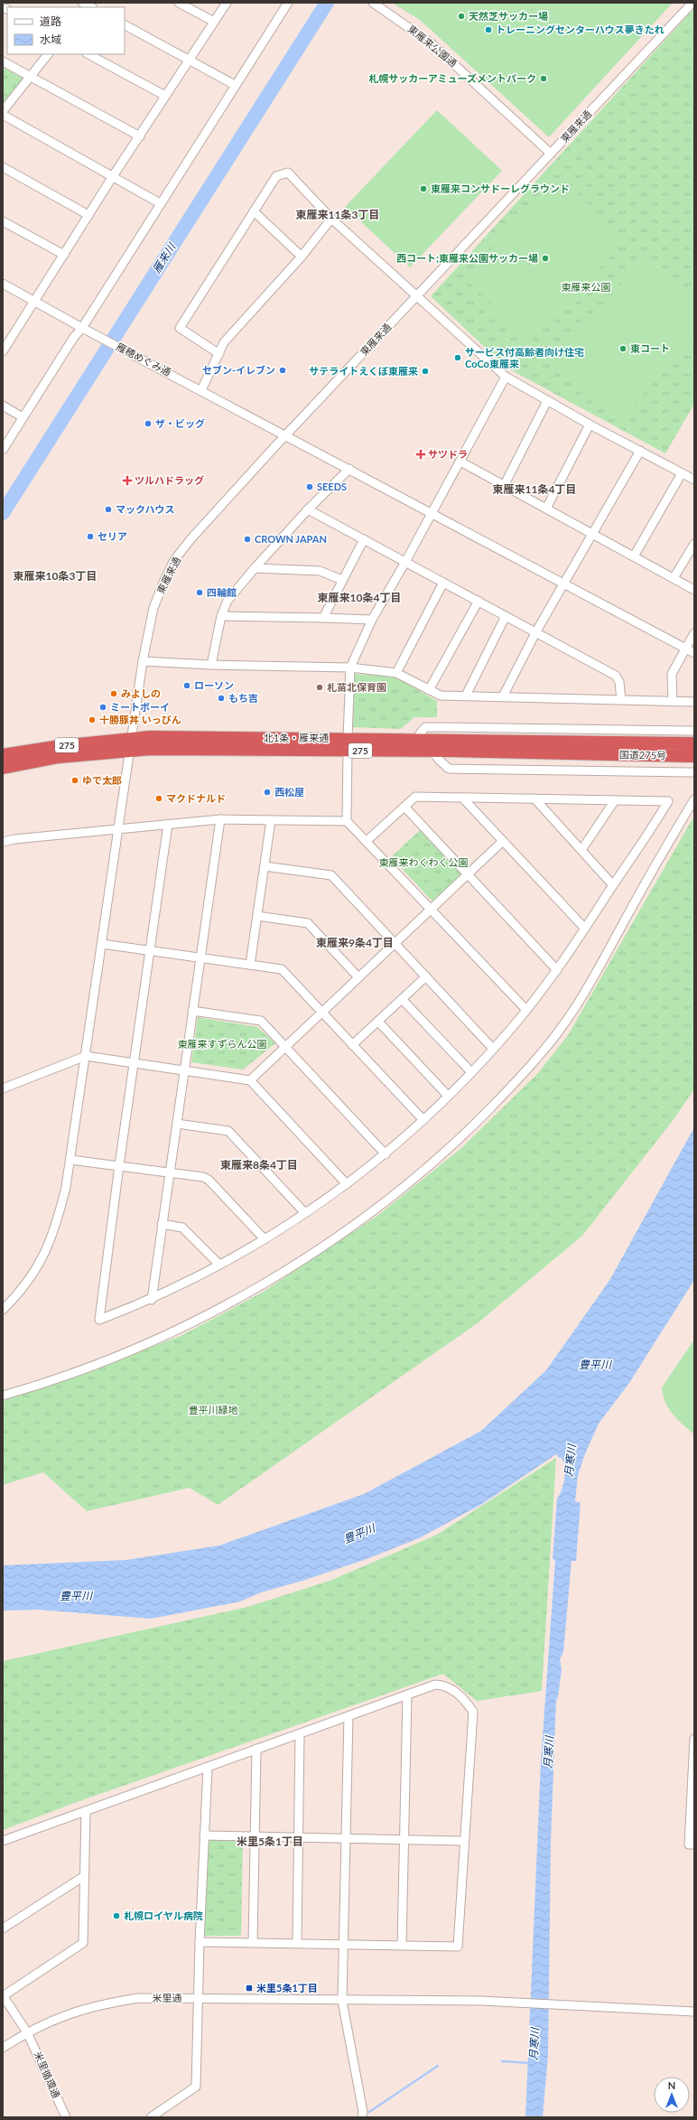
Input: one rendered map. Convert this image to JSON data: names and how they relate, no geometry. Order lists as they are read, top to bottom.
{
  "streets": {
    "highway": ["北1条・雁来通", "275", "国道275号"],
    "street": [
      "東雁来公園通",
      "東雁来通",
      "雁穂めぐみ通",
      "米里通",
      "米里循環通"
    ]
  },
  "crossings": [
    ["東雁来公園通", "東雁来通"],
    ["東雁来通", "雁穂めぐみ通"],
    ["東雁来通", "北1条・雁来通"],
    ["北1条・雁来通", "国道275号"],
    ["米里通", "米里循環通"]
  ],
  "districts": [
    "東雁来11条3丁目",
    "東雁来11条4丁目",
    "東雁来10条3丁目",
    "東雁来10条4丁目",
    "東雁来9条4丁目",
    "東雁来8条4丁目",
    "米里5条1丁目"
  ],
  "water": ["雁来川", "豊平川", "月寒川"],
  "parks": [
    "東雁来公園",
    "東雁来わくわく公園",
    "東雁来すずらん公園",
    "豊平川緑地"
  ],
  "places": {
    "other": [
      "天然芝サッカー場",
      "トレーニングセンターハウス夢きたれ",
      "札幌サッカーアミューズメントパーク",
      "東雁来コンサドーレグラウンド",
      "西コート;東雁来公園サッカー場",
      "東コート",
      "サービス付高齢者向け住宅 CoCo東雁来",
      "セブン-イレブン",
      "サテライトえくぼ東雁来",
      "ザ・ビッグ",
      "SEEDS",
      "マックハウス",
      "セリア",
      "CROWN JAPAN",
      "四輪館",
      "ローソン",
      "札苗北保育園",
      "みよしの",
      "もち吉",
      "ミートボーイ",
      "十勝豚丼 いっぴん",
      "ゆで太郎",
      "西松屋",
      "マクドナルド",
      "札幌ロイヤル病院"
    ],
    "health": ["サツドラ", "ツルハドラッグ"],
    "transit": ["米里5条1丁目"]
  },
  "legend": ["道路", "水域"],
  "north": "top"
}
